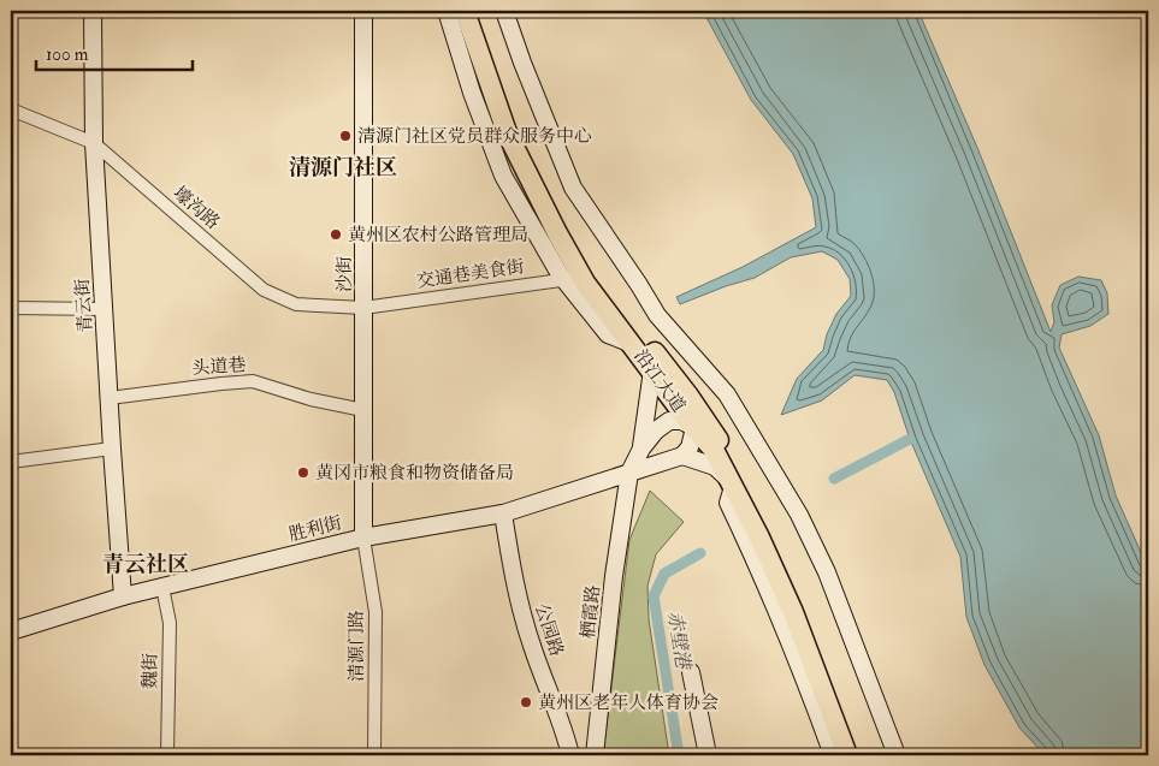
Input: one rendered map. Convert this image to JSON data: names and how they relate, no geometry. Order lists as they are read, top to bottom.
{
  "streets": {
    "main road": ["沿江大道"],
    "street": [
      "壕沟路",
      "沙街",
      "交通巷美食街",
      "青云街",
      "头道巷",
      "胜利街",
      "栖霞路",
      "公园路",
      "清源门路",
      "魏街"
    ]
  },
  "crossings": [
    ["壕沟路", "沙街"],
    ["壕沟路", "交通巷美食街"],
    ["壕沟路", "青云街"],
    ["沙街", "交通巷美食街"],
    ["沙街", "头道巷"],
    ["沙街", "胜利街"],
    ["沙街", "清源门路"],
    ["交通巷美食街", "沿江大道"],
    ["青云街", "头道巷"],
    ["青云街", "胜利街"],
    ["胜利街", "栖霞路"],
    ["胜利街", "公园路"],
    ["胜利街", "清源门路"],
    ["胜利街", "魏街"]
  ],
  "districts": ["清源门社区", "青云社区"],
  "water": ["赤壁港"],
  "places": [
    "清源门社区党员群众服务中心",
    "黄州区农村公路管理局",
    "黄冈市粮食和物资储备局",
    "黄州区老年人体育协会"
  ],
  "scale_bar": "100 m"
}
